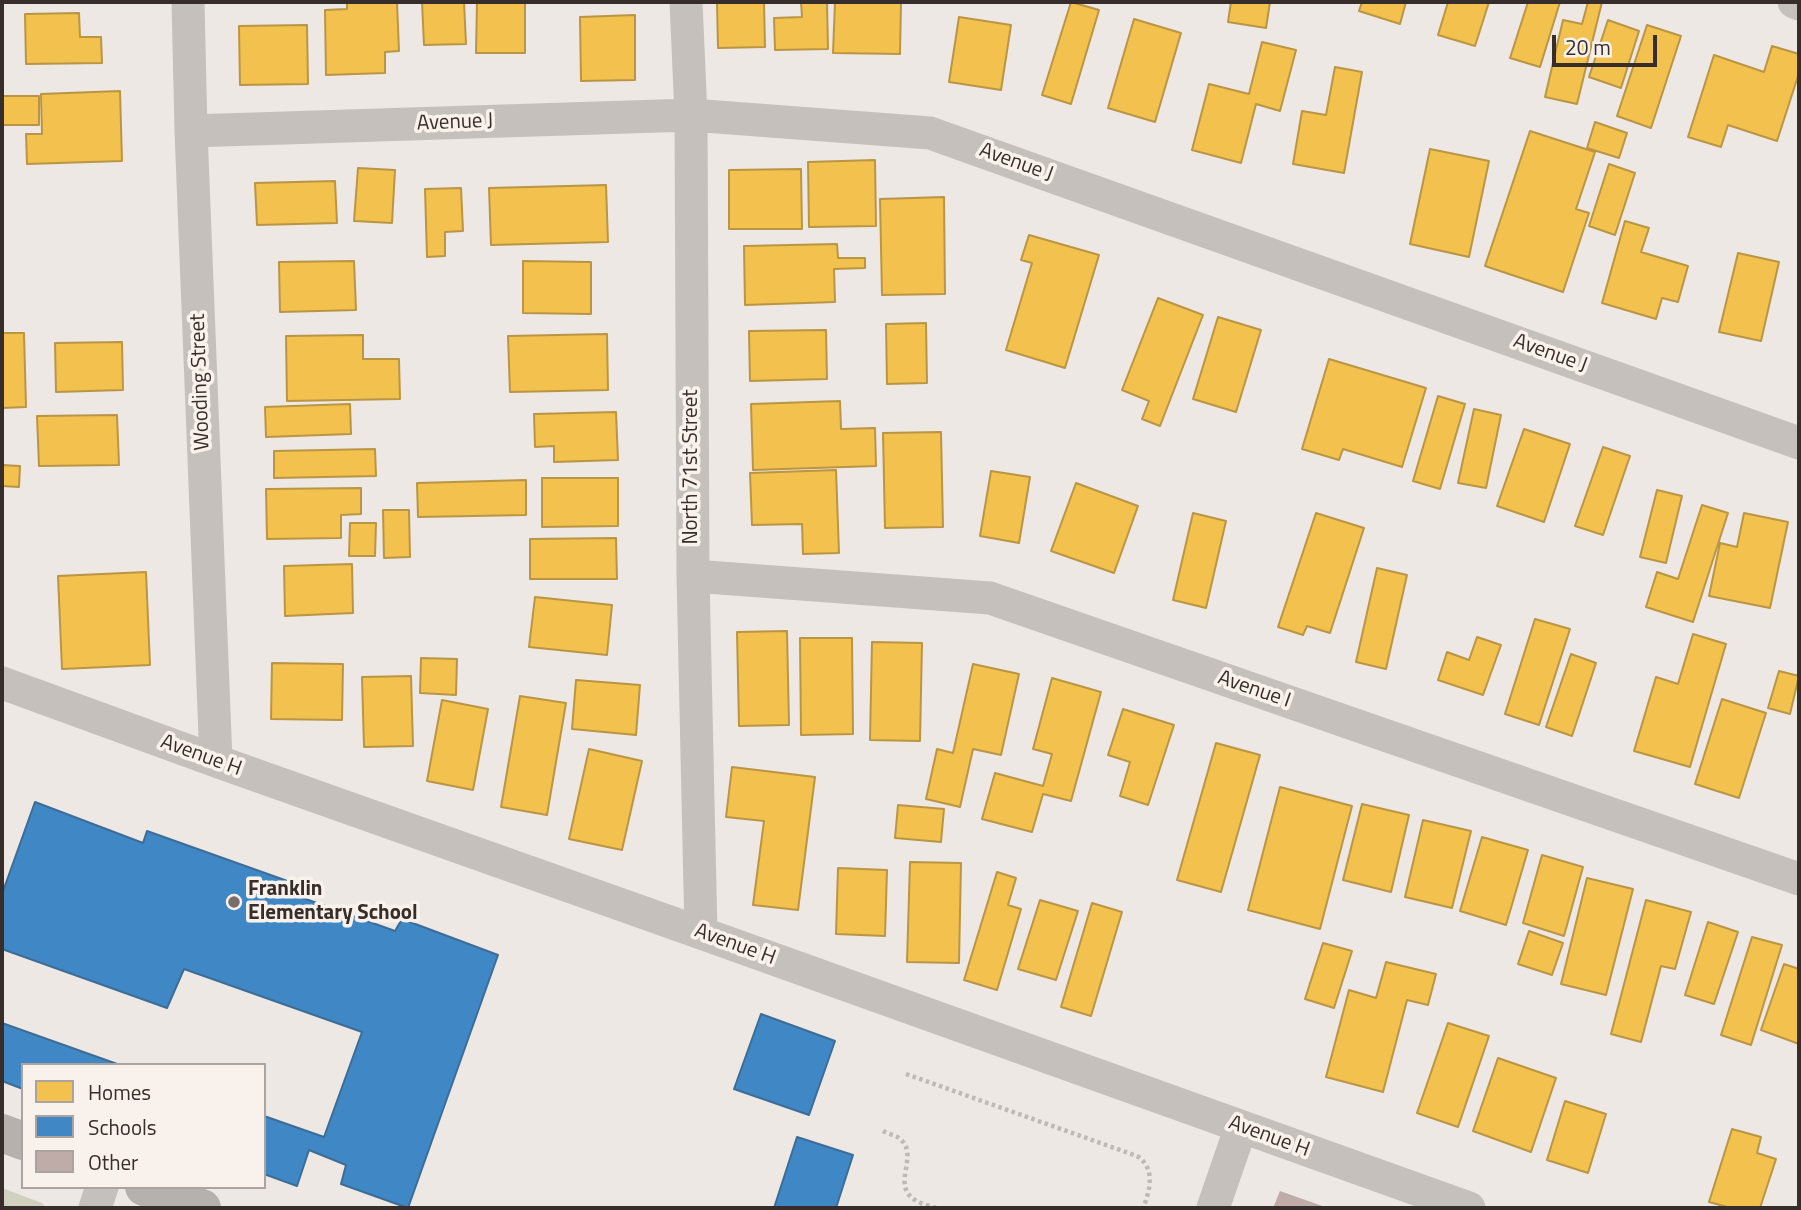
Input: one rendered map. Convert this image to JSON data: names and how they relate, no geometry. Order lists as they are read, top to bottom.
{
  "streets": {
    "street": [
      "Avenue J",
      "Wooding Street",
      "North 71st Street",
      "Avenue I",
      "Avenue H"
    ]
  },
  "crossings": [
    ["Avenue J", "Wooding Street"],
    ["Avenue J", "North 71st Street"],
    ["Wooding Street", "Avenue H"],
    ["North 71st Street", "Avenue I"],
    ["North 71st Street", "Avenue H"]
  ],
  "places": ["Franklin Elementary School"],
  "legend": ["Homes", "Schools", "Other"],
  "scale_bar": "20 m"
}
